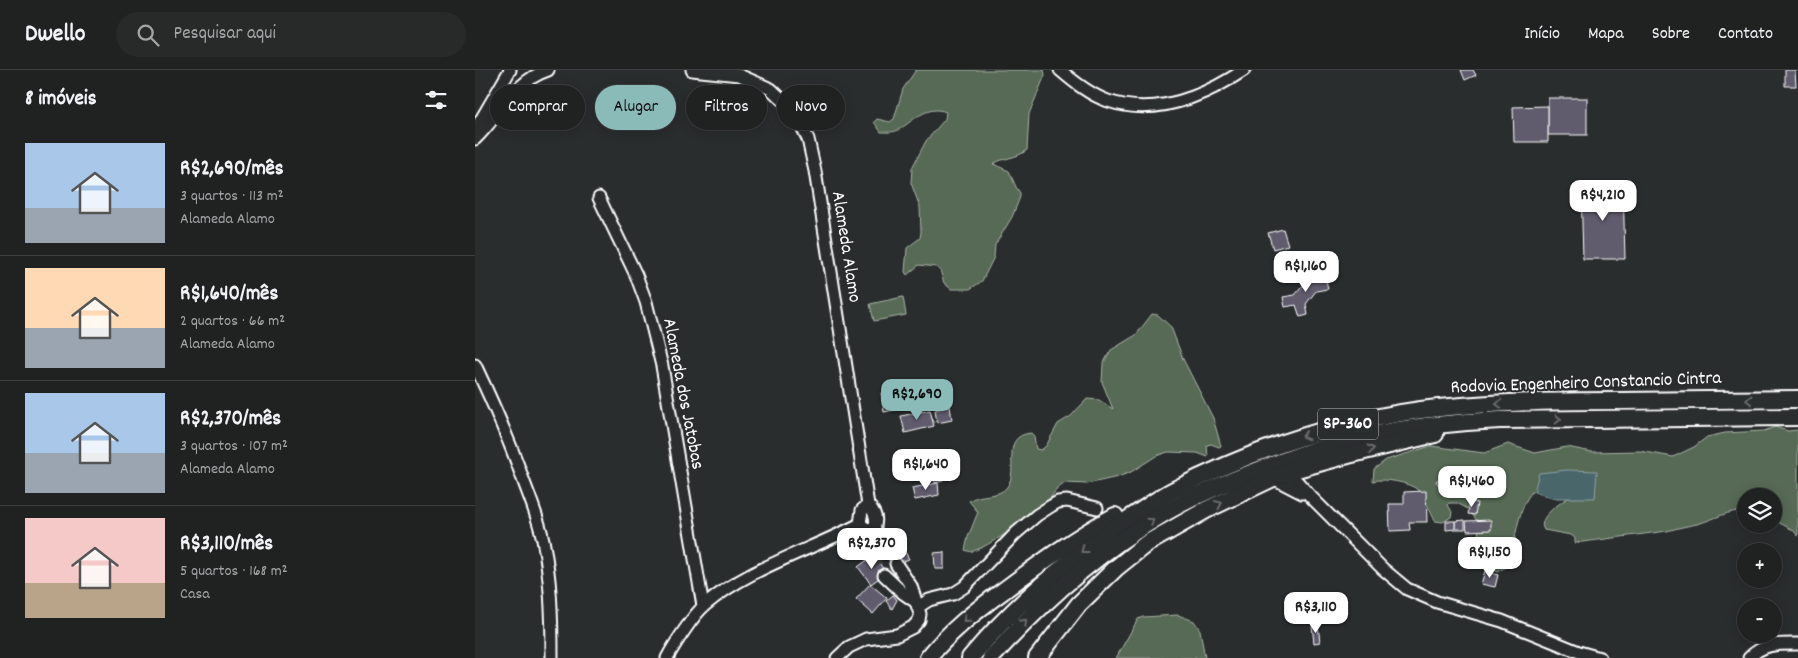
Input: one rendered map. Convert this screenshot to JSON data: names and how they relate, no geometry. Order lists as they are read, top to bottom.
{
  "streets": {
    "highway": ["Rodovia Engenheiro Constancio Cintra", "SP-360"],
    "street": ["Alameda Alamo", "Alameda dos Jatobas"]
  },
  "page": {
    "header": "Dwello",
    "search": "Pesquisar aqui",
    "nav": [
      "Início",
      "Mapa",
      "Sobre",
      "Contato"
    ],
    "heading": "8 imóveis",
    "chip": [
      "Comprar",
      "Alugar",
      "Filtros",
      "Novo"
    ],
    "list": [
      {
        "name": "R$2,690/mês",
        "note": "3 quartos · 113 m² · Alameda Alamo"
      },
      {
        "name": "R$1,640/mês",
        "note": "2 quartos · 66 m² · Alameda Alamo"
      },
      {
        "name": "R$2,370/mês",
        "note": "3 quartos · 107 m² · Alameda Alamo"
      },
      {
        "name": "R$3,110/mês",
        "note": "5 quartos · 168 m² · Casa"
      }
    ],
    "price": [
      "R$4,210",
      "R$1,160",
      "R$2,690",
      "R$1,640",
      "R$1,460",
      "R$2,370",
      "R$1,150",
      "R$3,110"
    ],
    "map_buttons": ["+", "−"]
  }
}
